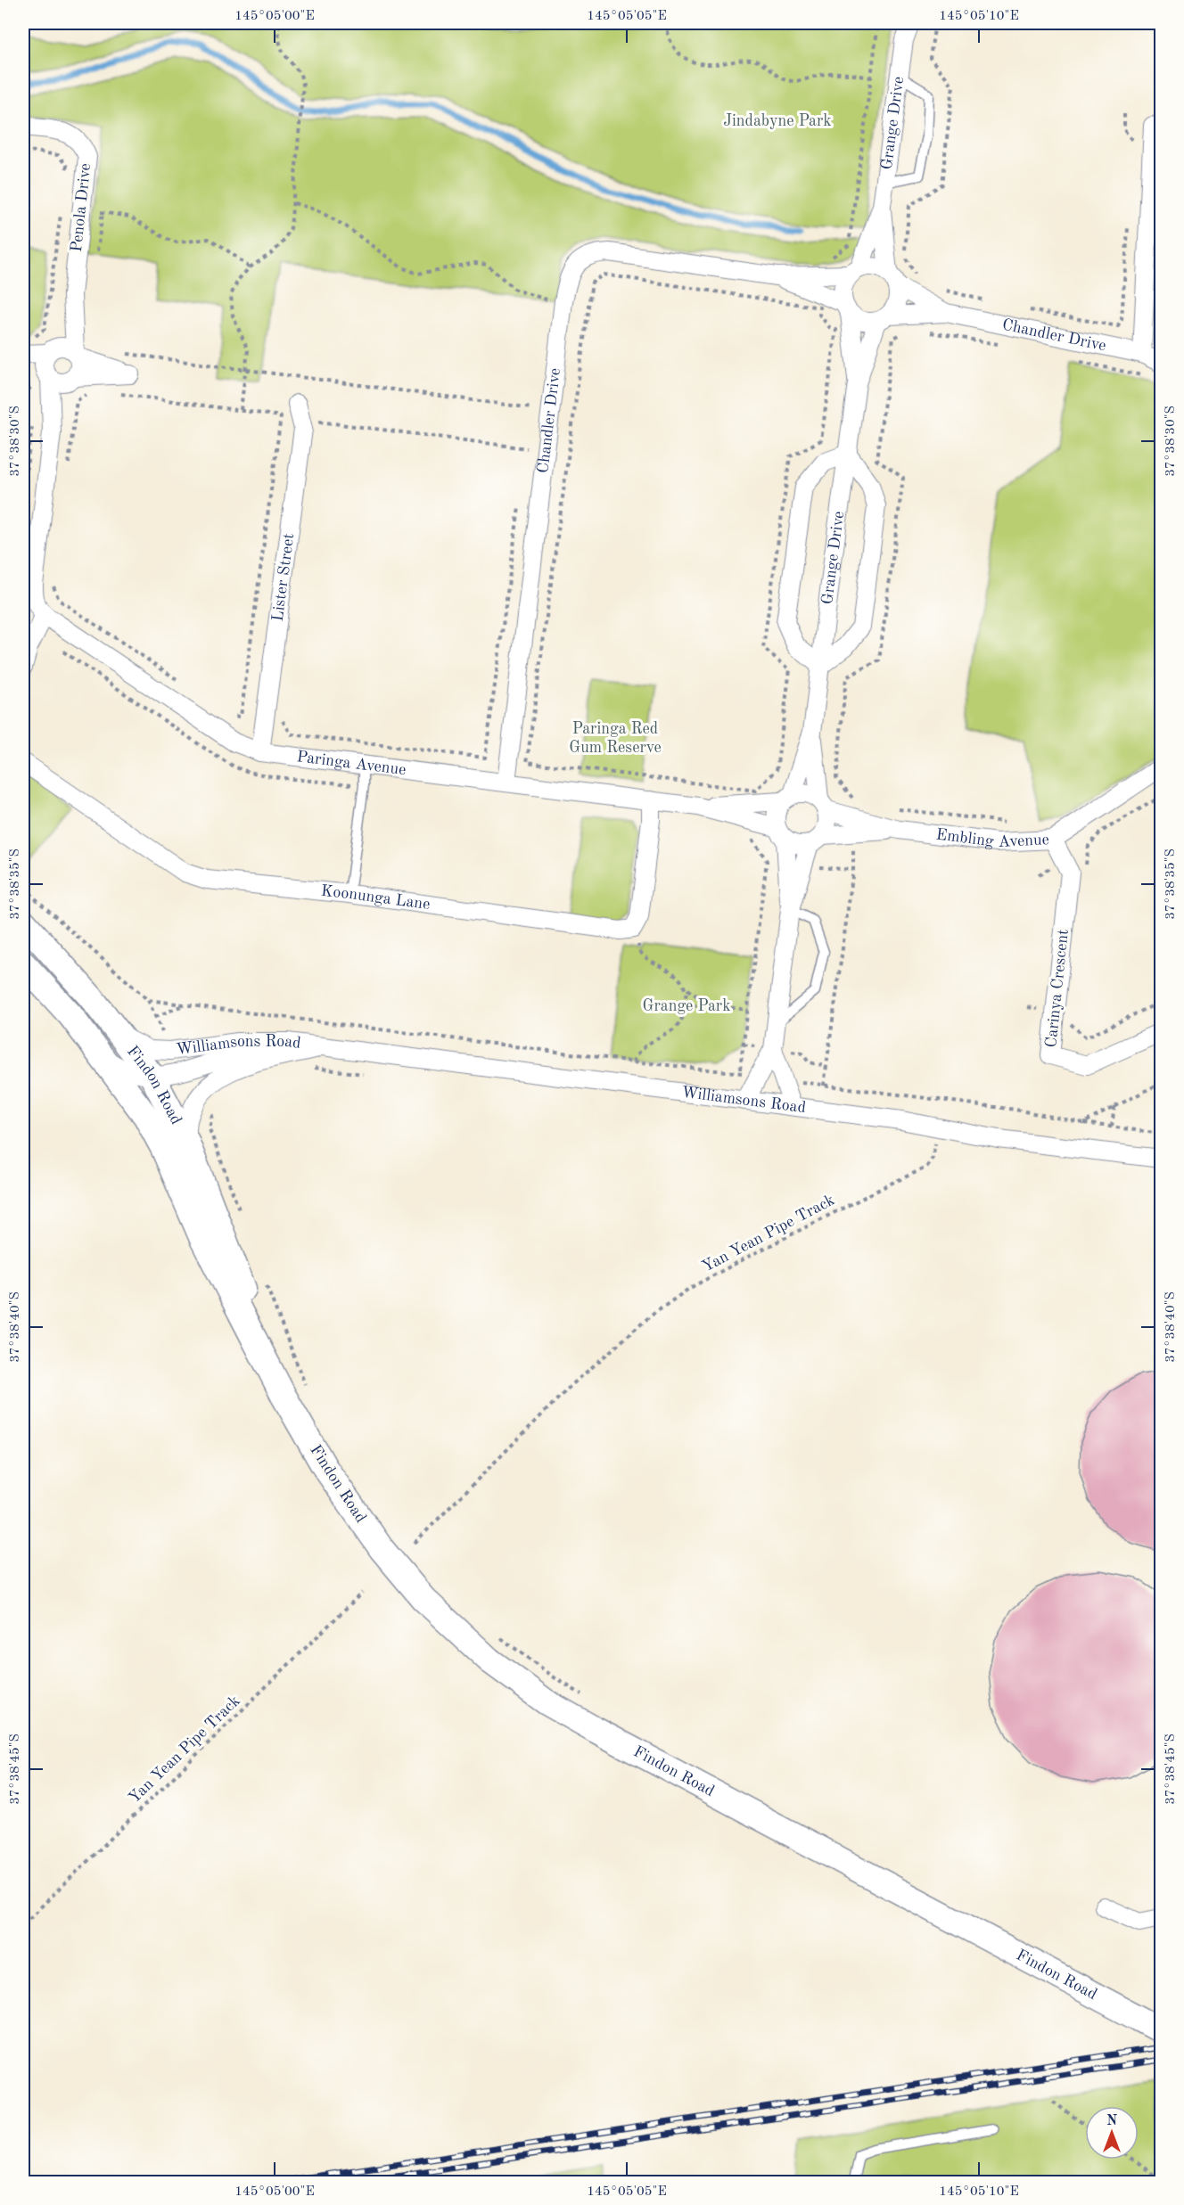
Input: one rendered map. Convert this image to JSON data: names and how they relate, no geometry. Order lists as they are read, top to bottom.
{
  "streets": {
    "street": [
      "Grange Drive",
      "Penola Drive",
      "Chandler Drive",
      "Lister Street",
      "Paringa Avenue",
      "Embling Avenue",
      "Koonunga Lane",
      "Carinya Crescent",
      "Williamsons Road",
      "Findon Road"
    ],
    "path": ["Yan Yean Pipe Track"]
  },
  "crossings": [
    ["Grange Drive", "Chandler Drive"],
    ["Grange Drive", "Paringa Avenue"],
    ["Grange Drive", "Embling Avenue"],
    ["Chandler Drive", "Paringa Avenue"],
    ["Lister Street", "Paringa Avenue"],
    ["Paringa Avenue", "Embling Avenue"],
    ["Embling Avenue", "Carinya Crescent"],
    ["Williamsons Road", "Findon Road"],
    ["Williamsons Road", "Yan Yean Pipe Track"]
  ],
  "parks": ["Jindabyne Park", "Paringa Red Gum Reserve", "Grange Park"],
  "north": "top",
  "coordinates": [
    "145°05'00\"E",
    "145°05'05\"E",
    "145°05'10\"E",
    "37°38'30\"S",
    "37°38'35\"S",
    "37°38'40\"S",
    "37°38'45\"S"
  ]
}
